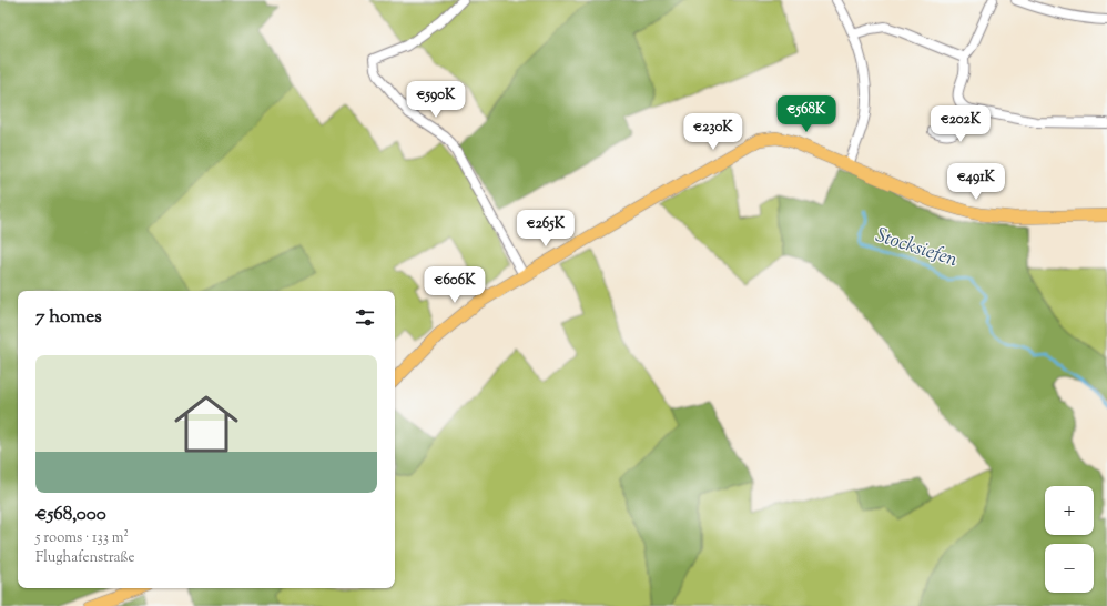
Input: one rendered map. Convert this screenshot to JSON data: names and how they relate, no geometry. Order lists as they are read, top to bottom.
{
  "water": ["Stocksiefen"],
  "page": {
    "price": [
      "€590K",
      "€568K",
      "€202K",
      "€230K",
      "€491K",
      "€265K",
      "€606K"
    ],
    "heading": "7 homes",
    "list": [
      {
        "name": "€568,000",
        "note": "5 rooms · 133 m² · Flughafenstraße"
      }
    ],
    "map_buttons": ["+", "−"]
  }
}
